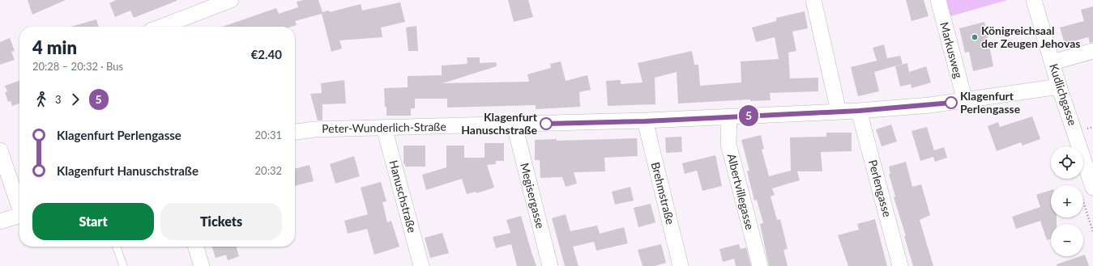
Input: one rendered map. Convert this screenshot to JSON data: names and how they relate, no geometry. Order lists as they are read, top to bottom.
{
  "streets": {
    "street": [
      "Markusweg",
      "Kudlichgasse",
      "Peter-Wunderlich-Straße",
      "Perlengasse",
      "Albertvillegasse",
      "Brehmstraße",
      "Megisergasse",
      "Hanuschstraße"
    ]
  },
  "crossings": [
    ["Markusweg", "Peter-Wunderlich-Straße"],
    ["Kudlichgasse", "Peter-Wunderlich-Straße"],
    ["Peter-Wunderlich-Straße", "Perlengasse"],
    ["Peter-Wunderlich-Straße", "Albertvillegasse"],
    ["Peter-Wunderlich-Straße", "Brehmstraße"],
    ["Peter-Wunderlich-Straße", "Megisergasse"],
    ["Peter-Wunderlich-Straße", "Hanuschstraße"]
  ],
  "places": ["Königreichsaal der Zeugen Jehovas", "Klagenfurt Perlengasse", "Klagenfurt Hanuschstraße"],
  "lines": ["bus line 5"],
  "page": {
    "on_map": "5",
    "heading": ["4 min", "20:28 – 20:32 · Bus", "€2.40"],
    "legs": ["3", "5"],
    "list": [
      {
        "name": "Klagenfurt Perlengasse",
        "value": "20:31"
      },
      {
        "name": "Klagenfurt Hanuschstraße",
        "value": "20:32"
      }
    ],
    "map_buttons": ["+", "−"],
    "buttons": ["Start", "Tickets"]
  }
}
